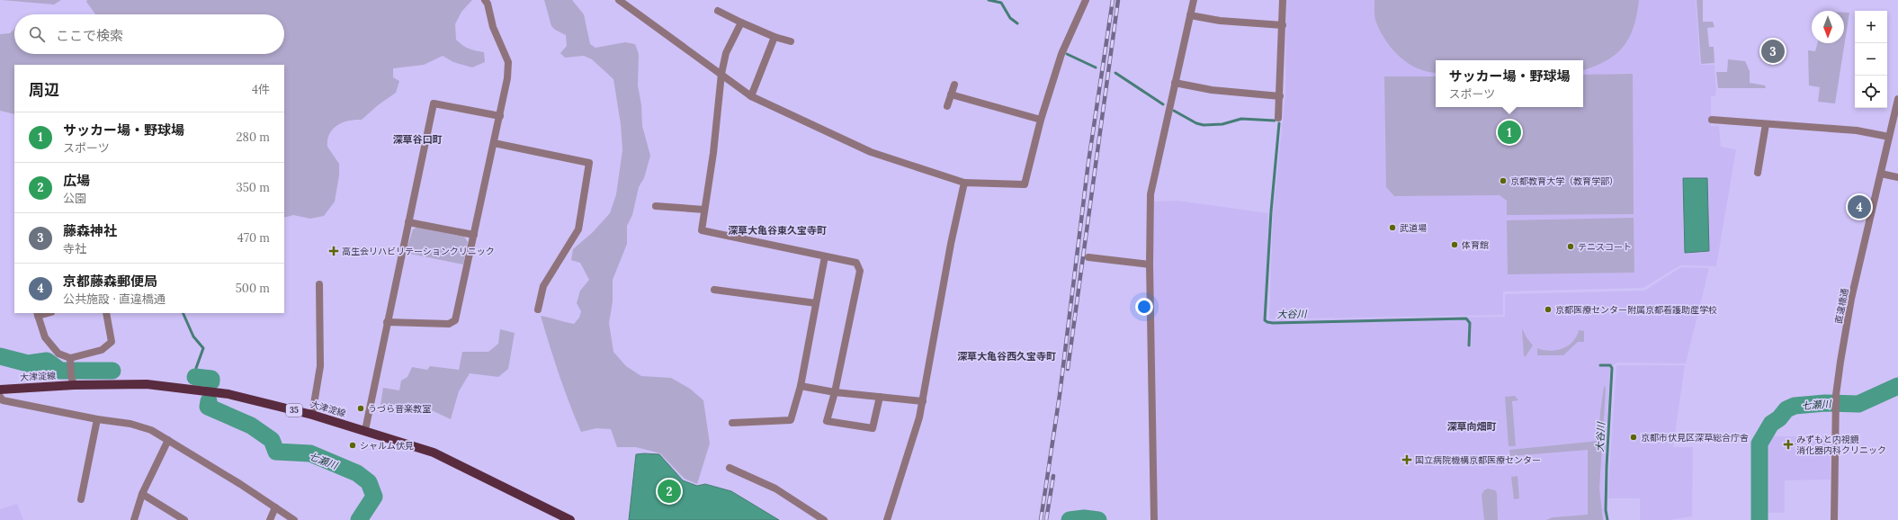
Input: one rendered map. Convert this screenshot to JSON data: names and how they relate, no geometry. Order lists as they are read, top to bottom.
{
  "streets": {
    "main road": ["大津淀線", "35"],
    "street": ["直違橋通"]
  },
  "districts": [
    "深草谷口町",
    "深草大亀谷東久宝寺町",
    "深草大亀谷西久宝寺町",
    "深草向畑町"
  ],
  "water": ["大谷川", "七瀬川"],
  "places": {
    "other": [
      "京都教育大学（教育学部）",
      "武道場",
      "体育館",
      "テニスコート",
      "京都医療センター附属京都看護助産学校",
      "うづら音楽教室",
      "京都市伏見区深草総合庁舎",
      "シャルム伏見"
    ],
    "health": ["高生会リハビリテーションクリニック", "みずもと内視鏡 消化器内科クリニック", "国立病院機構京都医療センター"]
  },
  "north": "bottom",
  "page": {
    "map_buttons": ["+", "−"],
    "search": "ここで検索",
    "pins": [
      "3",
      "1",
      "4",
      "2"
    ],
    "popup": ["サッカー場・野球場", "スポーツ"],
    "heading": ["周辺", "4件"],
    "list": [
      {
        "mark": "1",
        "name": "サッカー場・野球場",
        "note": "スポーツ",
        "value": "280 m"
      },
      {
        "mark": "2",
        "name": "広場",
        "note": "公園",
        "value": "350 m"
      },
      {
        "mark": "3",
        "name": "藤森神社",
        "note": "寺社",
        "value": "470 m"
      },
      {
        "mark": "4",
        "name": "京都藤森郵便局",
        "note": "公共施設 · 直違橋通",
        "value": "500 m"
      }
    ]
  }
}
